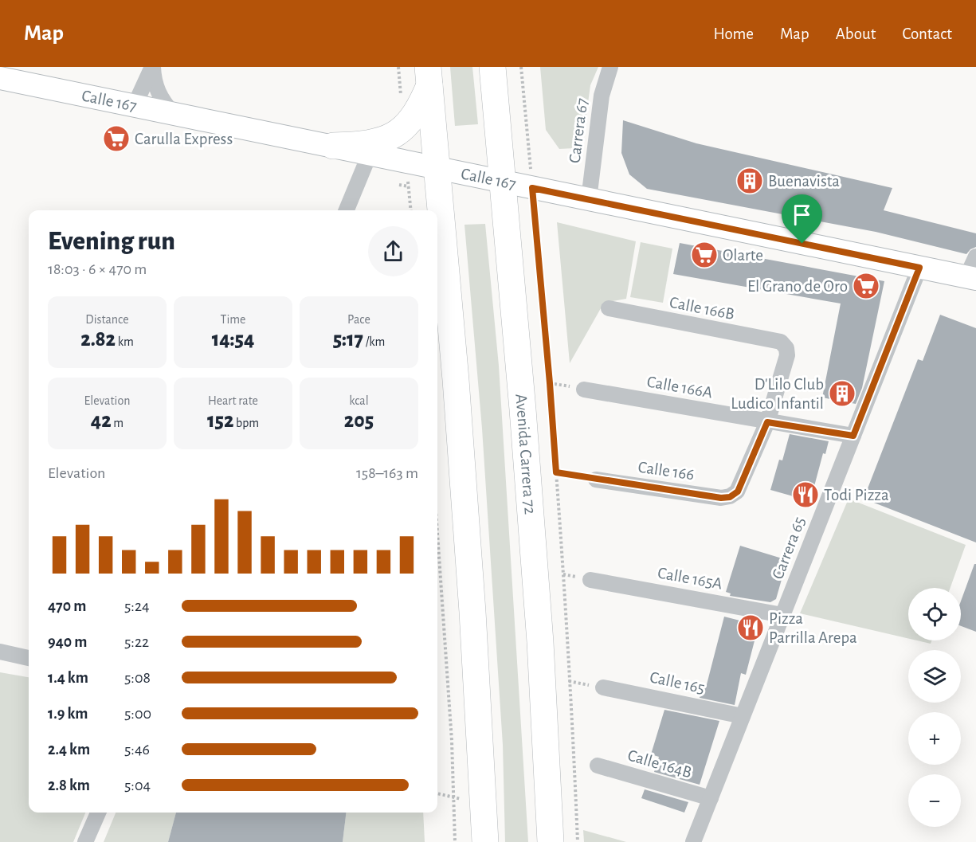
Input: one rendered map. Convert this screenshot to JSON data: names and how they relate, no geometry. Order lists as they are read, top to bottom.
{
  "streets": {
    "highway": ["Avenida Carrera 72"],
    "street": [
      "Calle 167",
      "Carrera 67",
      "Calle 166B",
      "Calle 166A",
      "Calle 166",
      "Carrera 65",
      "Calle 165A",
      "Calle 165",
      "Calle 164B"
    ]
  },
  "crossings": [
    ["Calle 167", "Carrera 67"],
    ["Calle 167", "Avenida Carrera 72"],
    ["Calle 167", "Carrera 65"],
    ["Calle 166B", "Calle 166A"],
    ["Calle 166B", "Calle 166"],
    ["Calle 166A", "Calle 166"],
    ["Calle 166A", "Carrera 65"],
    ["Carrera 65", "Calle 165A"],
    ["Carrera 65", "Calle 165"],
    ["Carrera 65", "Calle 164B"]
  ],
  "places": {
    "supermarket": ["Carulla Express", "Olarte", "El Grano de Oro"],
    "building": ["Buenavista", "D'Lilo Club Ludico Infantil"],
    "restaurant": ["Todi Pizza", "Pizza Parrilla Arepa"]
  },
  "page": {
    "header": "Map",
    "nav": [
      "Home",
      "Map",
      "About",
      "Contact"
    ],
    "heading": ["Evening run", "18:03 · 6 × 470 m"],
    "stats": [
      ["Distance", "2.82 km"],
      ["Time", "14:54"],
      ["Pace", "5:17 /km"],
      ["Elevation", "42 m"],
      ["Heart rate", "152 bpm"],
      ["kcal", "205"]
    ],
    "chart": ["Elevation", "158–163 m"],
    "map_buttons": ["+", "−"],
    "list": [
      {
        "name": "470 m",
        "note": "5:24"
      },
      {
        "name": "940 m",
        "note": "5:22"
      },
      {
        "name": "1.4 km",
        "note": "5:08"
      },
      {
        "name": "1.9 km",
        "note": "5:00"
      },
      {
        "name": "2.4 km",
        "note": "5:46"
      },
      {
        "name": "2.8 km",
        "note": "5:04"
      }
    ]
  }
}
